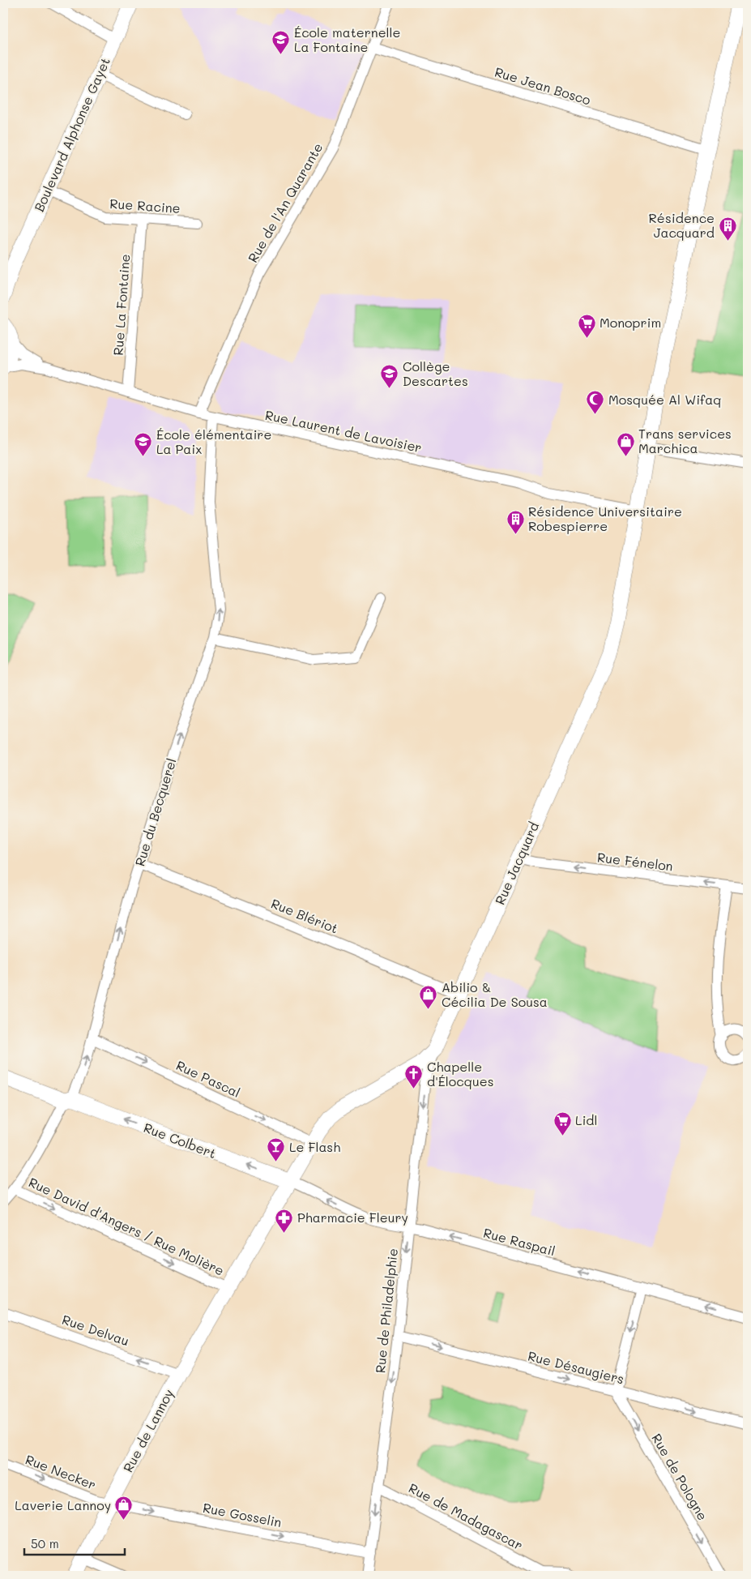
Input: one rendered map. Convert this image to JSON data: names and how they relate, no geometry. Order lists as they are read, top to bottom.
{
  "streets": {
    "street": [
      "Rue Jean Bosco",
      "Boulevard Alphonse Gayet",
      "Rue de l'An Quarante",
      "Rue Racine",
      "Rue La Fontaine",
      "Rue Laurent de Lavoisier",
      "Rue du Becquerel",
      "Rue Fénelon",
      "Rue Jacquard",
      "Rue Blériot",
      "Rue Pascal",
      "Rue Colbert",
      "Rue David d'Angers / Rue Molière",
      "Rue Raspail",
      "Rue de Philadelphie",
      "Rue Delvau",
      "Rue Désaugiers",
      "Rue de Lannoy",
      "Rue Necker",
      "Rue de Pologne",
      "Rue Gosselin",
      "Rue de Madagascar"
    ]
  },
  "crossings": [
    ["Rue Jean Bosco", "Rue de l'An Quarante"],
    ["Rue Jean Bosco", "Rue Jacquard"],
    ["Boulevard Alphonse Gayet", "Rue Racine"],
    ["Rue de l'An Quarante", "Rue Laurent de Lavoisier"],
    ["Rue Racine", "Rue La Fontaine"],
    ["Rue La Fontaine", "Rue Laurent de Lavoisier"],
    ["Rue Laurent de Lavoisier", "Rue du Becquerel"],
    ["Rue Laurent de Lavoisier", "Rue Jacquard"],
    ["Rue du Becquerel", "Rue Blériot"],
    ["Rue du Becquerel", "Rue Pascal"],
    ["Rue du Becquerel", "Rue Colbert"],
    ["Rue du Becquerel", "Rue David d'Angers / Rue Molière"],
    ["Rue Fénelon", "Rue Jacquard"],
    ["Rue Jacquard", "Rue Blériot"],
    ["Rue Jacquard", "Rue Pascal"],
    ["Rue Jacquard", "Rue Colbert"],
    ["Rue Jacquard", "Rue Raspail"],
    ["Rue Jacquard", "Rue de Philadelphie"],
    ["Rue Jacquard", "Rue de Lannoy"],
    ["Rue Colbert", "Rue Raspail"],
    ["Rue Colbert", "Rue de Lannoy"],
    ["Rue David d'Angers / Rue Molière", "Rue de Lannoy"],
    ["Rue Raspail", "Rue de Philadelphie"],
    ["Rue Raspail", "Rue de Lannoy"],
    ["Rue de Philadelphie", "Rue Désaugiers"],
    ["Rue de Philadelphie", "Rue Gosselin"],
    ["Rue de Philadelphie", "Rue de Madagascar"],
    ["Rue Delvau", "Rue de Lannoy"],
    ["Rue Désaugiers", "Rue de Pologne"],
    ["Rue de Lannoy", "Rue Necker"],
    ["Rue de Lannoy", "Rue Gosselin"],
    ["Rue Necker", "Rue Gosselin"]
  ],
  "one_way": [
    "Rue du Becquerel",
    "Rue Fénelon",
    "Rue Pascal",
    "Rue Colbert",
    "Rue David d'Angers / Rue Molière",
    "Rue Raspail",
    "Rue de Philadelphie",
    "Rue Delvau",
    "Rue Désaugiers",
    "Rue Necker",
    "Rue de Pologne",
    "Rue Gosselin"
  ],
  "places": {
    "school or university": ["École maternelle La Fontaine", "Collège Descartes", "École élémentaire La Paix"],
    "building": ["Résidence Jacquard", "Résidence Universitaire Robespierre"],
    "supermarket": ["Monoprim", "Lidl"],
    "mosque": ["Mosquée Al Wifaq"],
    "shop": ["Trans services Marchica", "Abilio & Cécilia De Sousa", "Laverie Lannoy"],
    "church": ["Chapelle d'Élocques"],
    "bar": ["Le Flash"],
    "pharmacy": ["Pharmacie Fleury"]
  },
  "scale_bar": "50 m"
}
